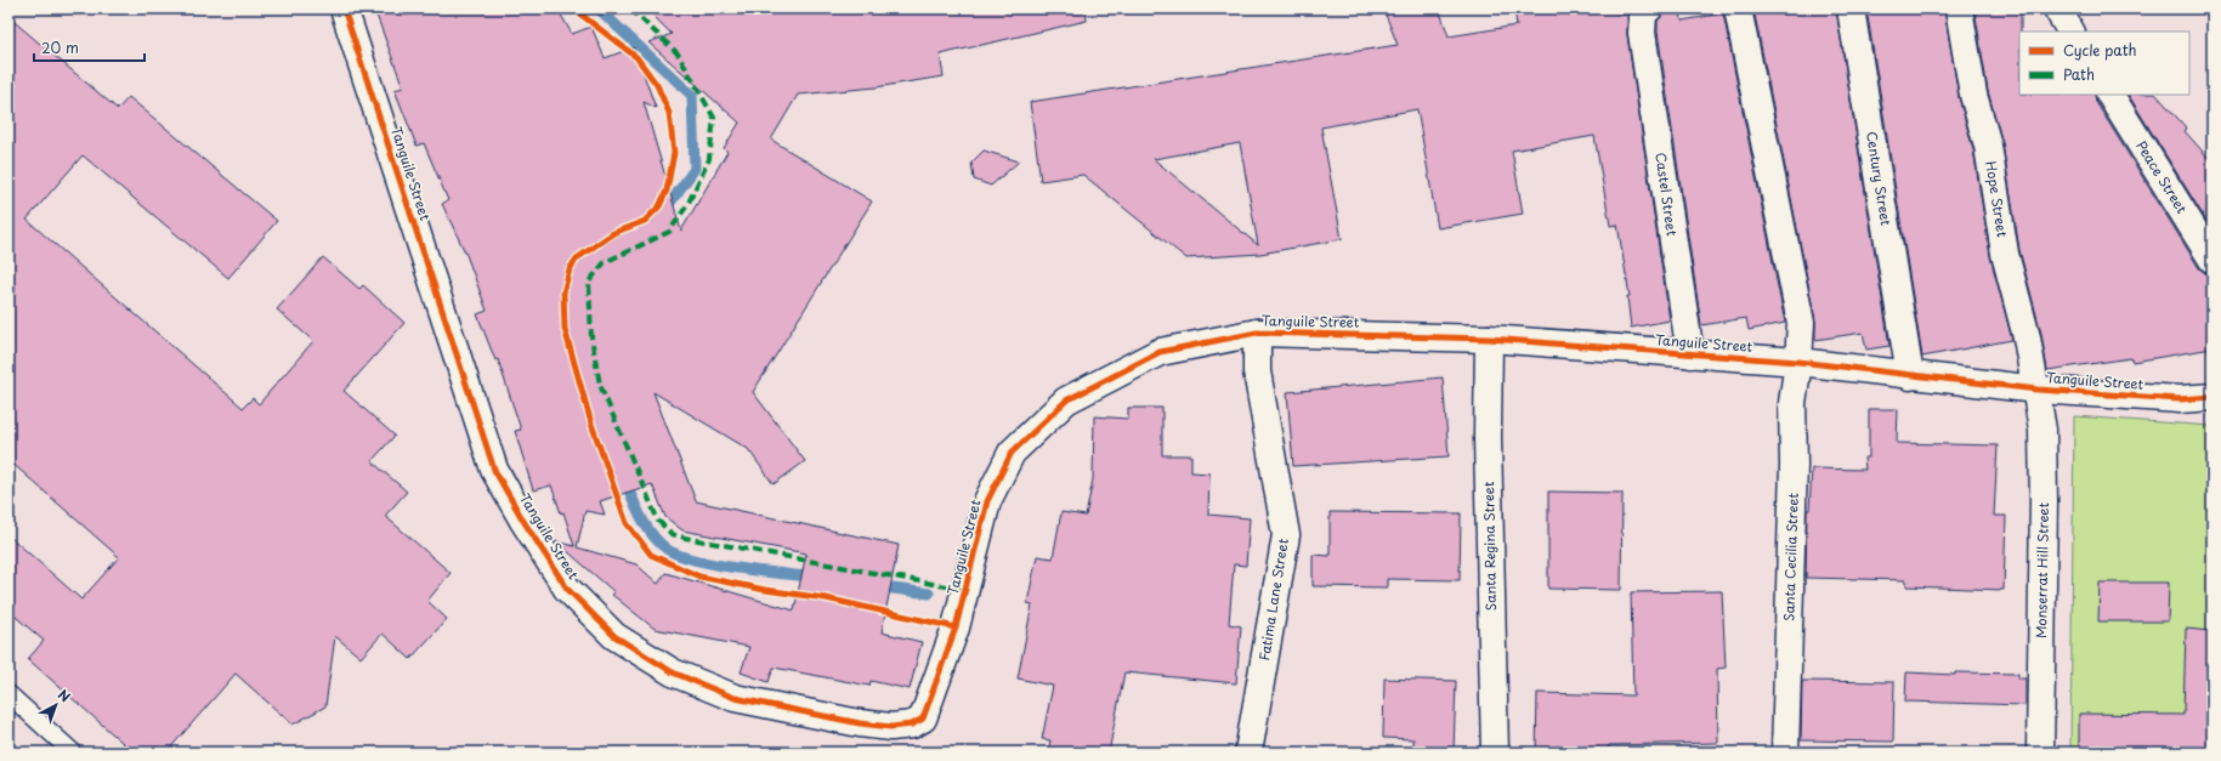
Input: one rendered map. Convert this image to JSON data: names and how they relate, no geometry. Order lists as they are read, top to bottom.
{
  "streets": {
    "street": [
      "Tanguile Street",
      "Peace Street",
      "Century Street",
      "Castel Street",
      "Hope Street",
      "Santa Regina Street",
      "Santa Cecilia Street",
      "Monserrat Hill Street",
      "Fatima Lane Street"
    ]
  },
  "crossings": [
    ["Tanguile Street", "Century Street"],
    ["Tanguile Street", "Castel Street"],
    ["Tanguile Street", "Hope Street"],
    ["Tanguile Street", "Santa Regina Street"],
    ["Tanguile Street", "Santa Cecilia Street"],
    ["Tanguile Street", "Monserrat Hill Street"],
    ["Tanguile Street", "Fatima Lane Street"],
    ["Hope Street", "Monserrat Hill Street"]
  ],
  "legend": ["Cycle path", "Path"],
  "scale_bar": "20 m",
  "north": "top right"
}
